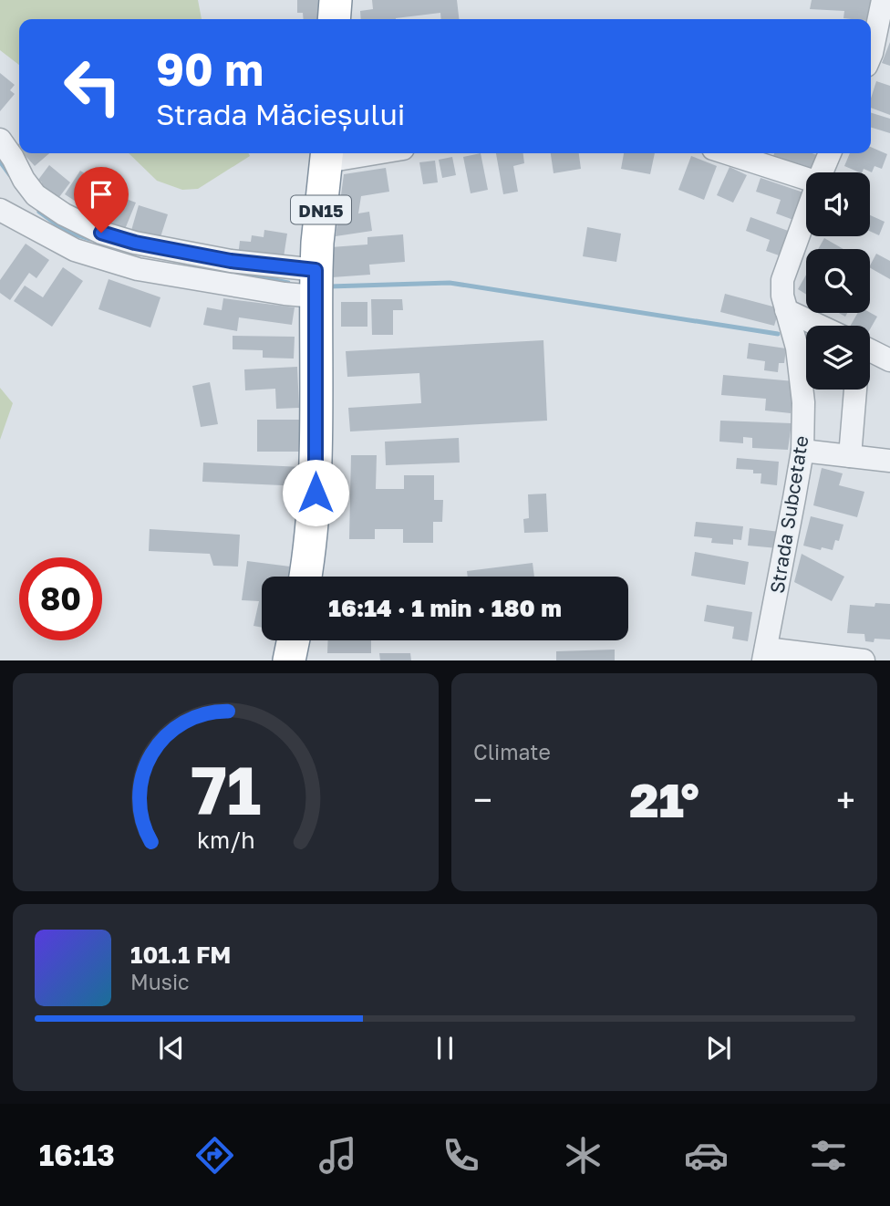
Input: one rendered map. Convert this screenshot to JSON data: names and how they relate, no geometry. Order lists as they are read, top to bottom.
{
  "streets": {
    "highway": ["DN15"],
    "street": ["Strada Subcetate"]
  },
  "page": {
    "turn": ["90 m", "Strada Măcieșului"],
    "limit": "80",
    "trip": "16:14 · 1 min · 180 m",
    "tile": "Climate",
    "heat": ["−", "21°", "+"],
    "song": ["101.1 FM", "Music"],
    "tabs": "16:13",
    "gauge": ["71", "km/h"]
  }
}
